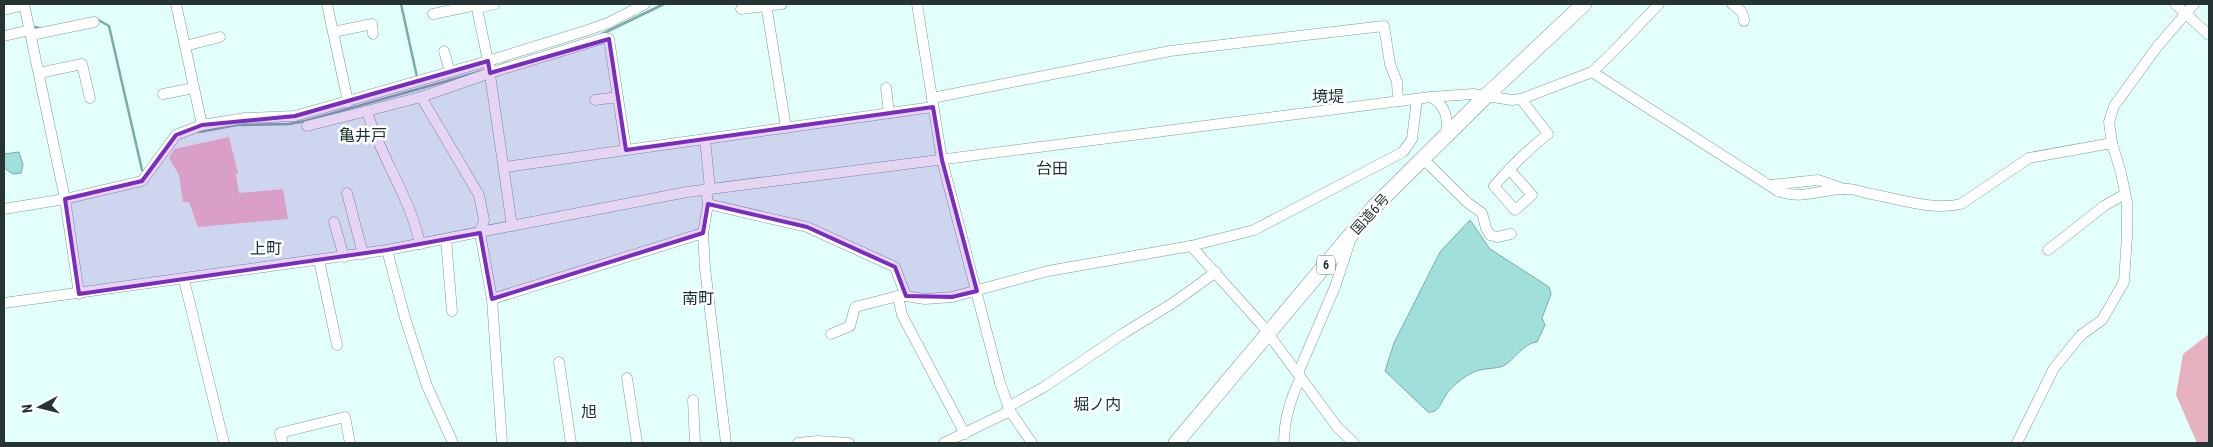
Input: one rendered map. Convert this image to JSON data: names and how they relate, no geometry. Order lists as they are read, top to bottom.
{
  "streets": {
    "highway": ["国道6号", "6"]
  },
  "districts": [
    "境堤",
    "亀井戸",
    "台田",
    "上町",
    "南町",
    "堀ノ内",
    "旭"
  ],
  "north": "left"
}
